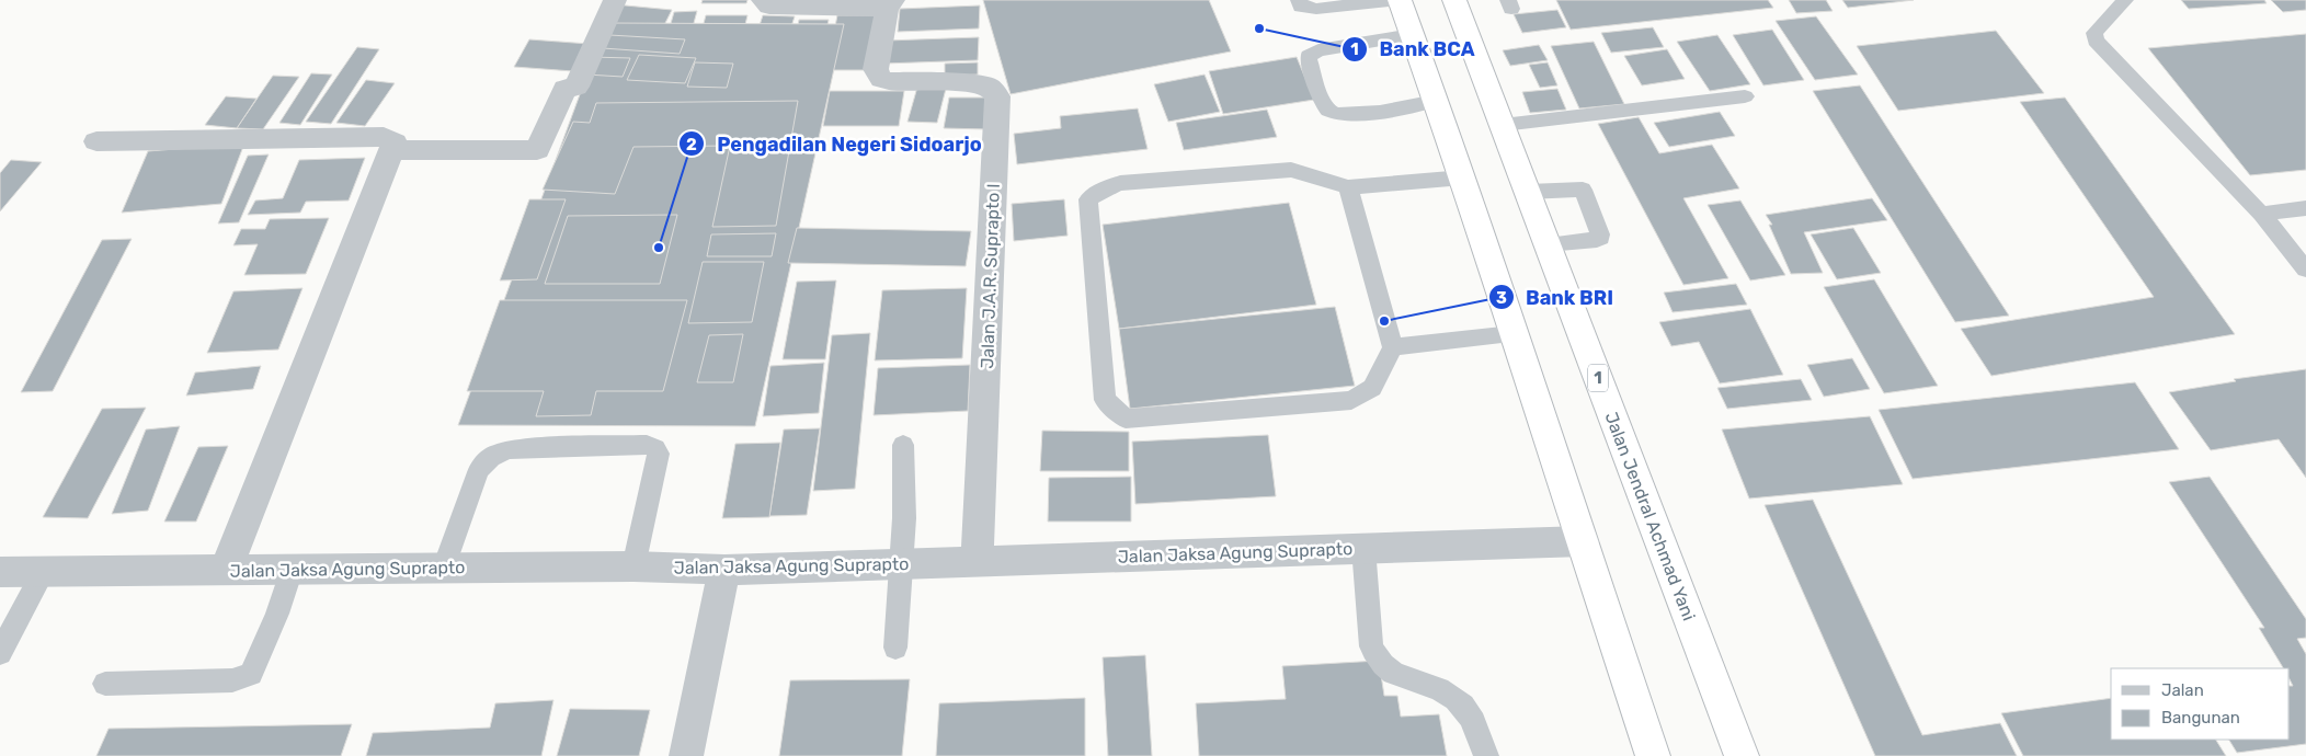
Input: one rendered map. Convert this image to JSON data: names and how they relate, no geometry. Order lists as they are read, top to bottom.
{
  "streets": {
    "highway": ["1", "Jalan Jendral Achmad Yani"],
    "street": ["Jalan J.A.R. Suprapto I", "Jalan Jaksa Agung Suprapto"]
  },
  "crossings": [
    ["Jalan J.A.R. Suprapto I", "Jalan Jaksa Agung Suprapto"]
  ],
  "places": ["Bank BCA", "Pengadilan Negeri Sidoarjo", "Bank BRI"],
  "legend": ["Jalan", "Bangunan"]
}
